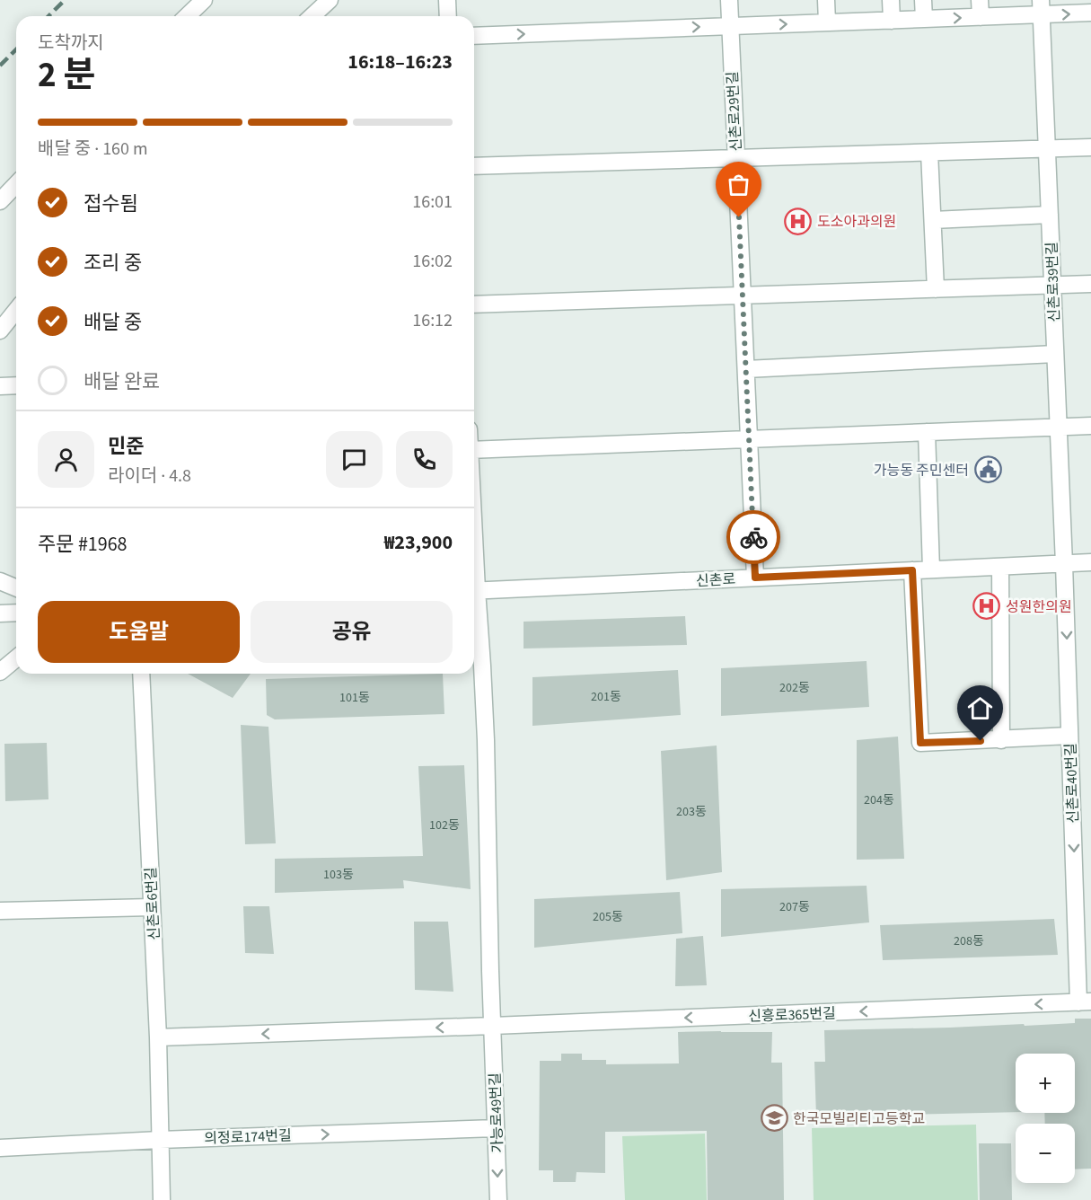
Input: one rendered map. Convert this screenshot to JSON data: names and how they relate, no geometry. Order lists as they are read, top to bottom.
{
  "streets": {
    "street": [
      "신촌로29번길",
      "신촌로39번길",
      "신촌로",
      "신촌로40번길",
      "신촌로6번길",
      "신흥로365번길",
      "가능로49번길",
      "의정로174번길"
    ]
  },
  "crossings": [
    ["신촌로29번길", "신촌로"],
    ["신촌로39번길", "신촌로"],
    ["신촌로39번길", "신촌로40번길"],
    ["신촌로", "신촌로40번길"],
    ["신촌로40번길", "신흥로365번길"],
    ["신촌로6번길", "신흥로365번길"],
    ["신촌로6번길", "의정로174번길"],
    ["신흥로365번길", "가능로49번길"],
    ["가능로49번길", "의정로174번길"]
  ],
  "one_way": ["신흥로365번길", "의정로174번길"],
  "places": {
    "hospital": ["도소아과의원", "성원한의원"],
    "public building": ["가능동 주민센터"],
    "school or university": ["한국모빌리티고등학교"]
  },
  "house_numbers": [
    "202동",
    "201동",
    "101동",
    "204동",
    "203동",
    "102동",
    "103동",
    "207동",
    "205동",
    "208동"
  ],
  "page": {
    "heading": ["2 분", "도착까지", "16:18–16:23"],
    "panel": [
      "민준",
      "라이더 · 4.8",
      "주문 #1968",
      "₩23,900"
    ],
    "bar": "배달 중 · 160 m",
    "list": [
      ["접수됨", "16:01"],
      ["조리 중", "16:02"],
      ["배달 중", "16:12"],
      "배달 완료"
    ],
    "buttons": ["도움말", "공유"],
    "map_buttons": ["+", "−"]
  }
}
